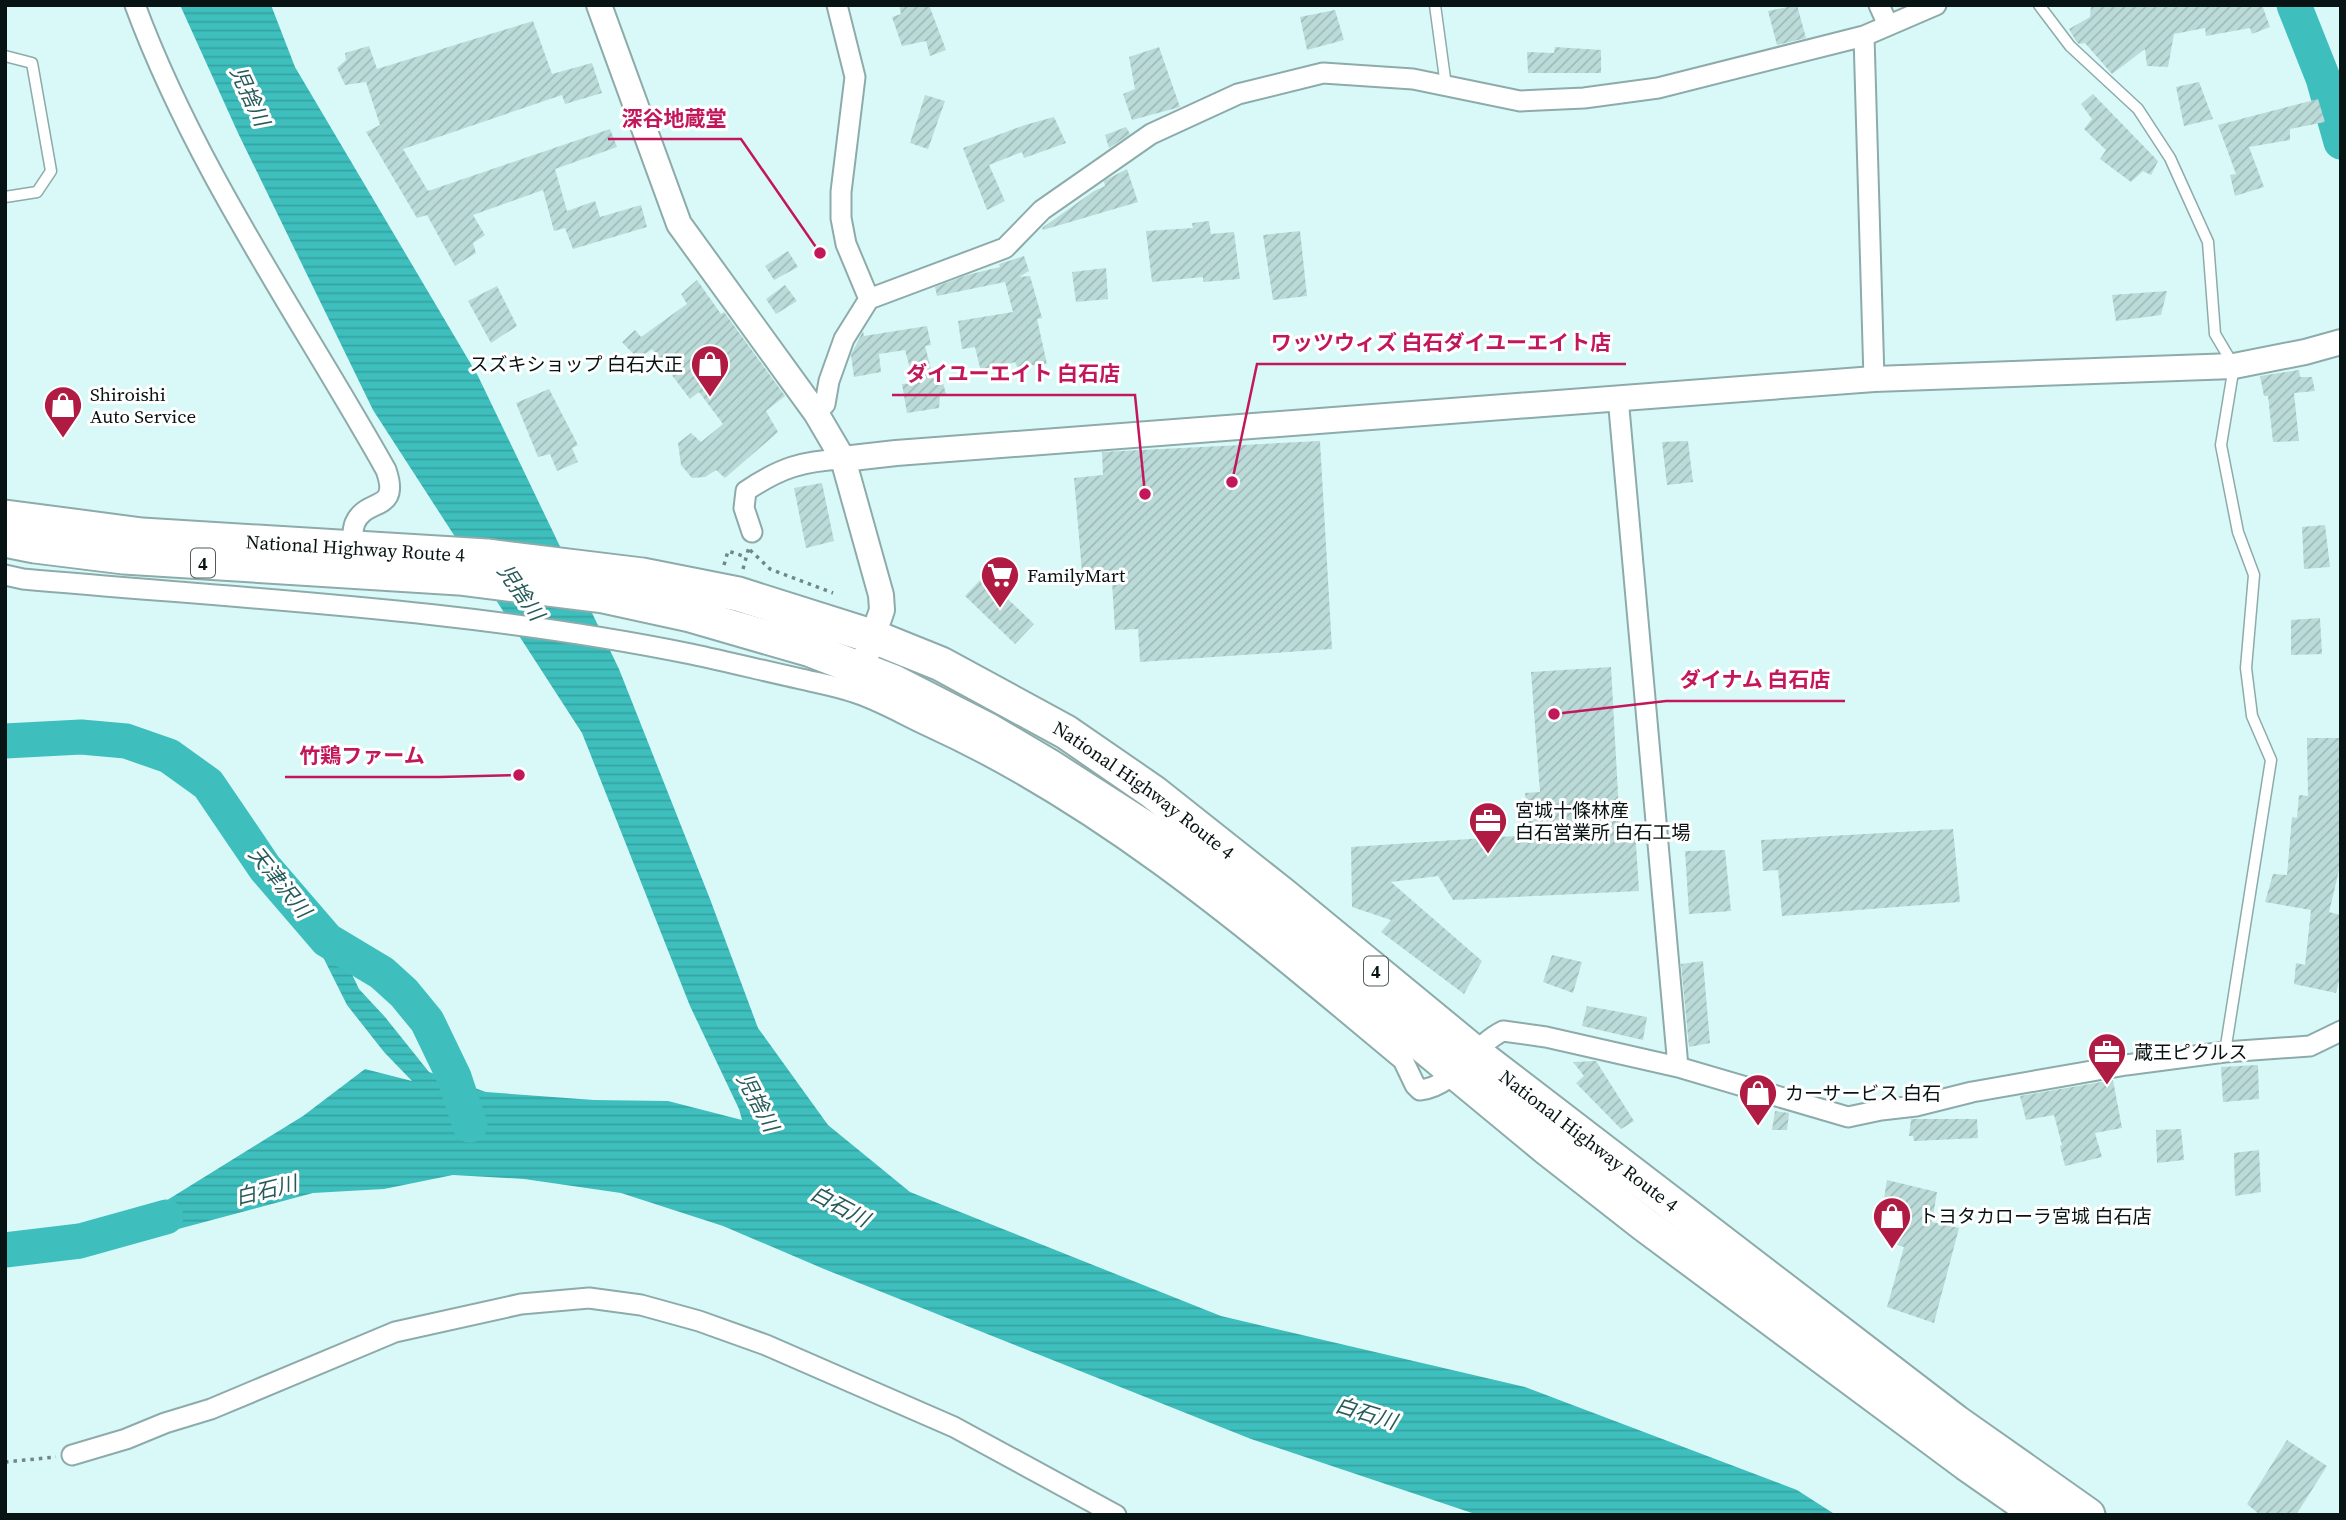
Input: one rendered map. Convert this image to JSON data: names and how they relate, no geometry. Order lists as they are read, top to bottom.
{
  "streets": {
    "highway": ["National Highway Route 4", "4"]
  },
  "water": ["児捨川", "天津沢川", "白石川"],
  "places": {
    "other": [
      "深谷地蔵堂",
      "ワッツウィズ 白石ダイユーエイト店",
      "ダイユーエイト 白石店",
      "ダイナム 白石店",
      "竹鶏ファーム"
    ],
    "shop": [
      "スズキショップ 白石大正",
      "Shiroishi Auto Service",
      "カーサービス 白石",
      "トヨタカローラ宮城 白石店"
    ],
    "supermarket": ["FamilyMart"],
    "office": ["宮城十條林産 白石営業所 白石工場", "蔵王ピクルス"]
  }
}
